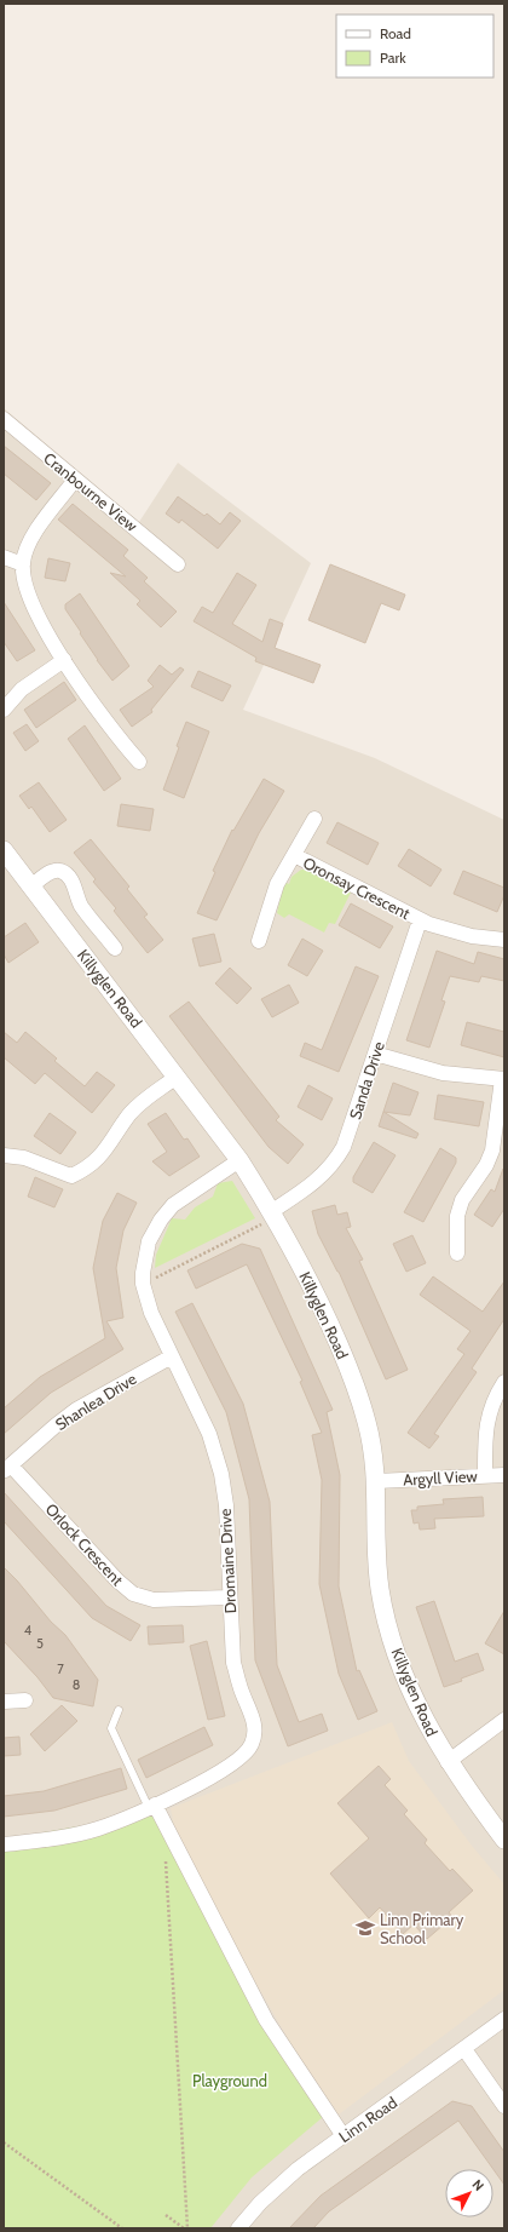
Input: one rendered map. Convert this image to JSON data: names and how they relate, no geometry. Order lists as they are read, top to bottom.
{
  "streets": {
    "street": [
      "Cranbourne View",
      "Oronsay Crescent",
      "Killyglen Road",
      "Sanda Drive",
      "Shanlea Drive",
      "Argyll View",
      "Orlock Crescent",
      "Dromaine Drive",
      "Linn Road"
    ]
  },
  "crossings": [
    ["Oronsay Crescent", "Sanda Drive"],
    ["Killyglen Road", "Sanda Drive"],
    ["Killyglen Road", "Argyll View"],
    ["Killyglen Road", "Dromaine Drive"],
    ["Shanlea Drive", "Orlock Crescent"],
    ["Shanlea Drive", "Dromaine Drive"],
    ["Orlock Crescent", "Dromaine Drive"]
  ],
  "parks": ["Playground"],
  "places": {
    "school or university": ["Linn Primary School"]
  },
  "house_numbers": [
    "4",
    "5",
    "7",
    "8"
  ],
  "legend": ["Road", "Park"],
  "north": "top right"
}
